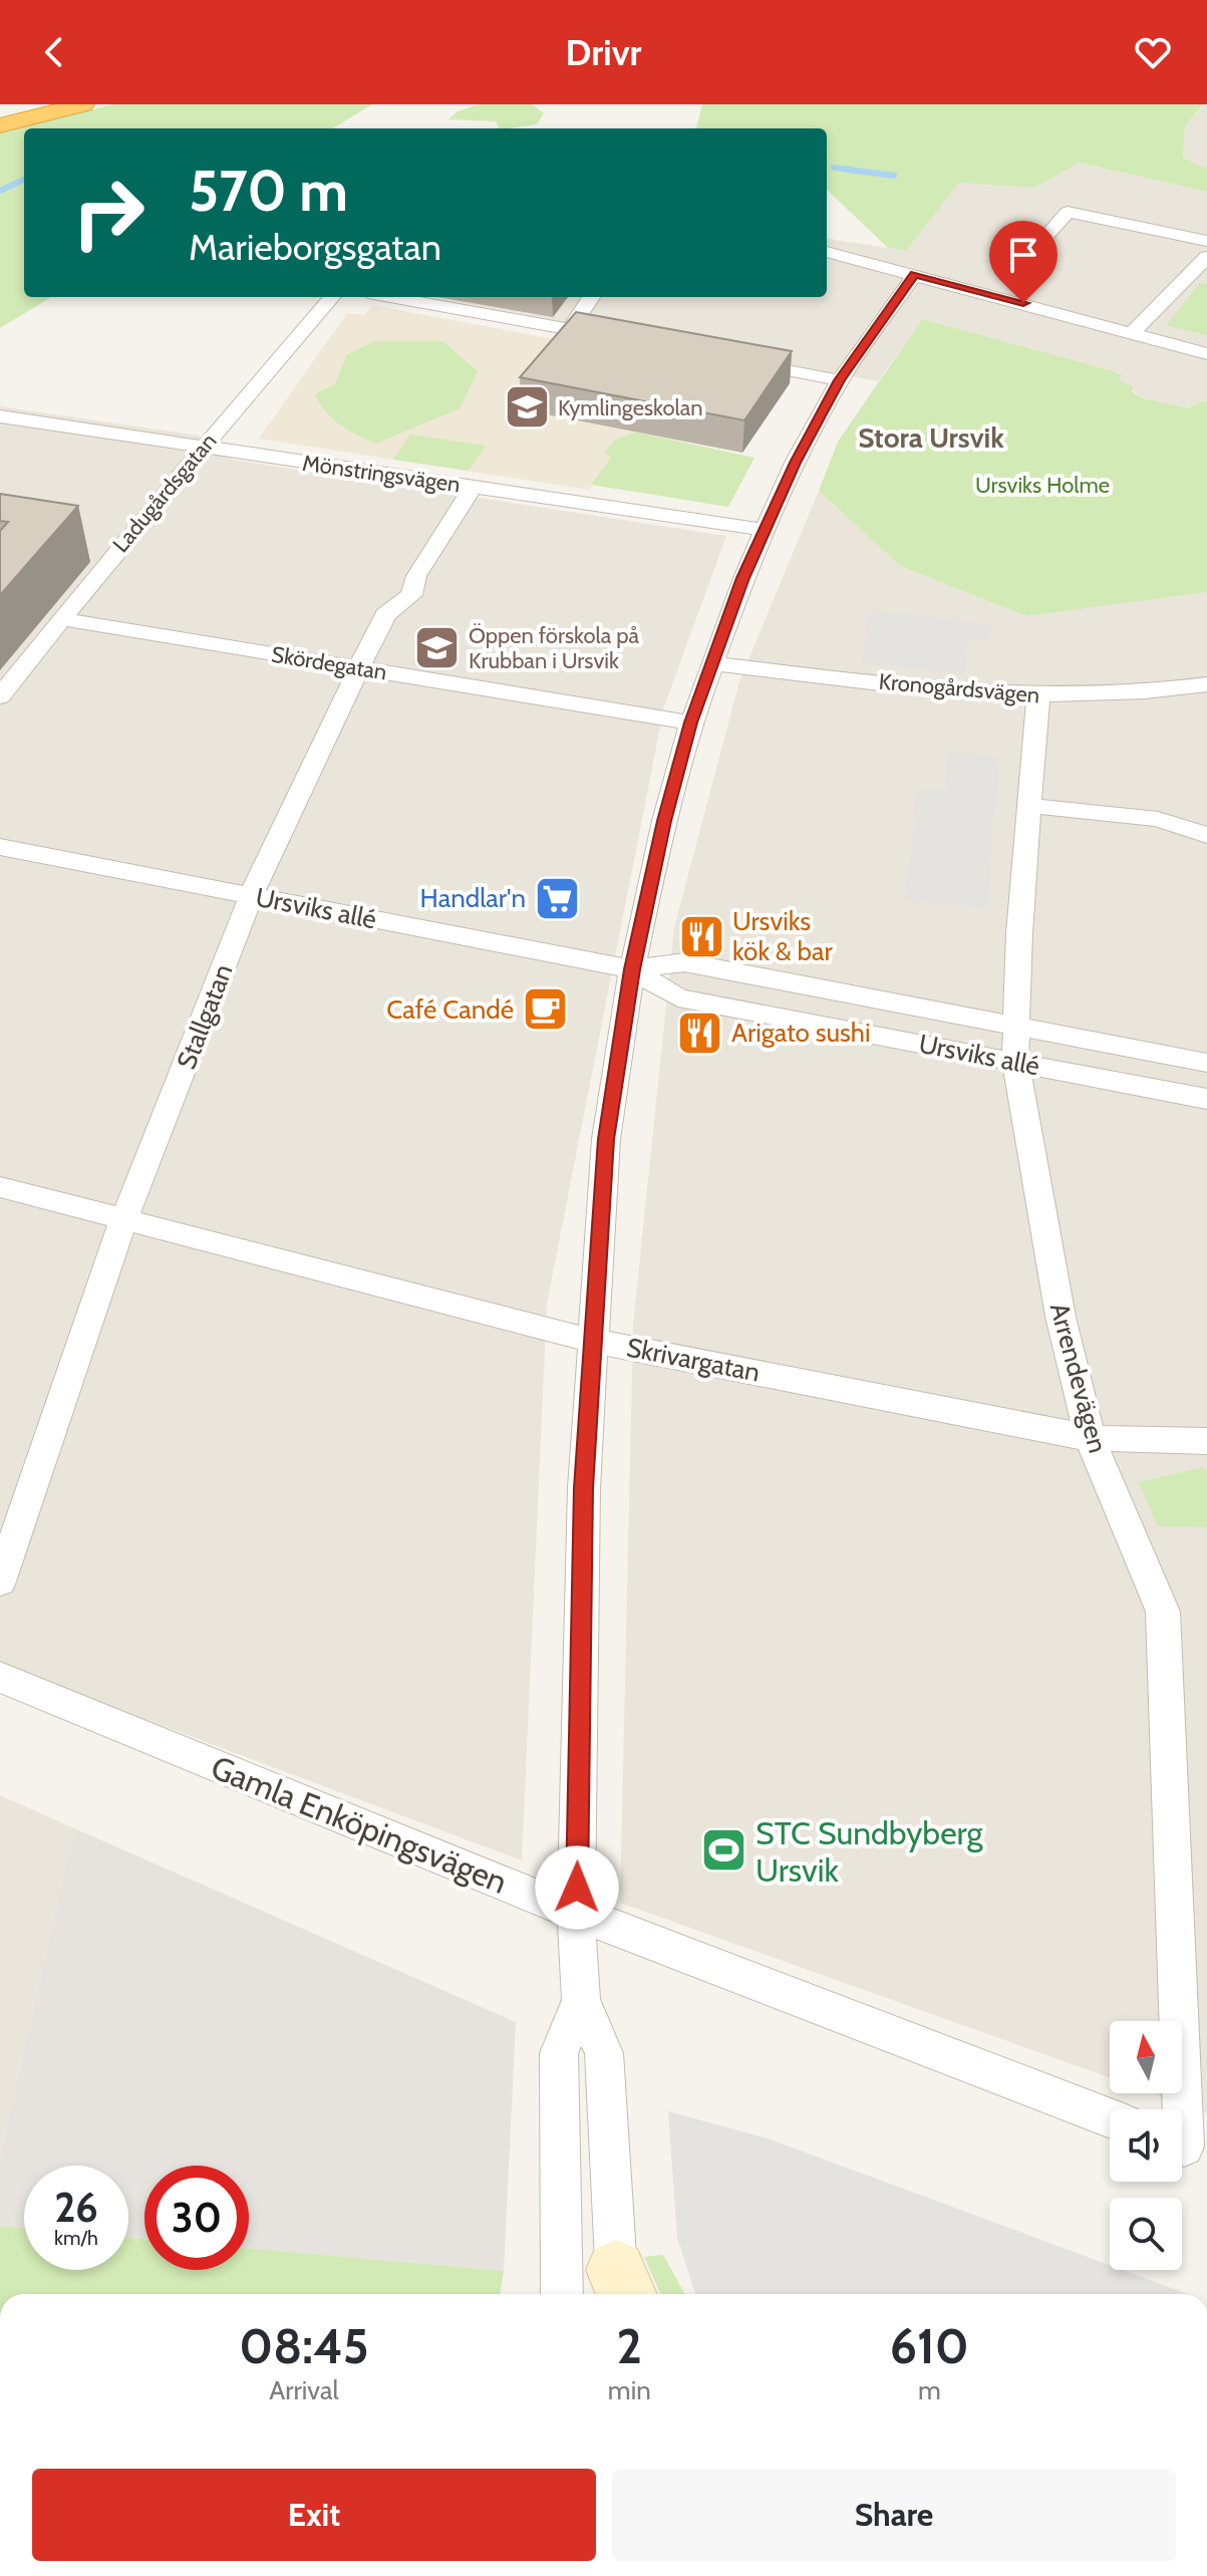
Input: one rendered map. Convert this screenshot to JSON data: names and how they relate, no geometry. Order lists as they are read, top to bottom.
{
  "streets": {
    "street": [
      "Mönstringsvägen",
      "Ladugårdsgatan",
      "Skördegatan",
      "Kronogårdsvägen",
      "Ursviks allé",
      "Stallgatan",
      "Skrivargatan",
      "Arrendevägen",
      "Gamla Enköpingsvägen"
    ]
  },
  "crossings": [
    ["Mönstringsvägen", "Ladugårdsgatan"],
    ["Mönstringsvägen", "Stallgatan"],
    ["Ladugårdsgatan", "Skördegatan"],
    ["Skördegatan", "Stallgatan"],
    ["Kronogårdsvägen", "Arrendevägen"],
    ["Ursviks allé", "Stallgatan"],
    ["Ursviks allé", "Arrendevägen"],
    ["Stallgatan", "Skrivargatan"],
    ["Skrivargatan", "Arrendevägen"]
  ],
  "districts": ["Stora Ursvik"],
  "parks": ["Ursviks Holme"],
  "places": {
    "school or university": ["Kymlingeskolan", "Öppen förskola på Krubban i Ursvik"],
    "supermarket": ["Handlar'n"],
    "restaurant": ["Ursviks kök & bar", "Arigato sushi"],
    "cafe": ["Café Candé"],
    "sports": ["STC Sundbyberg Ursvik"]
  },
  "north": "top",
  "page": {
    "header": "Drivr",
    "turn": ["570 m", "Marieborgsgatan"],
    "speed": "26 km/h",
    "limit": "30",
    "eta": [
      "08:45",
      "Arrival",
      "2",
      "min",
      "610",
      "m"
    ],
    "buttons": ["Exit", "Share"]
  }
}
